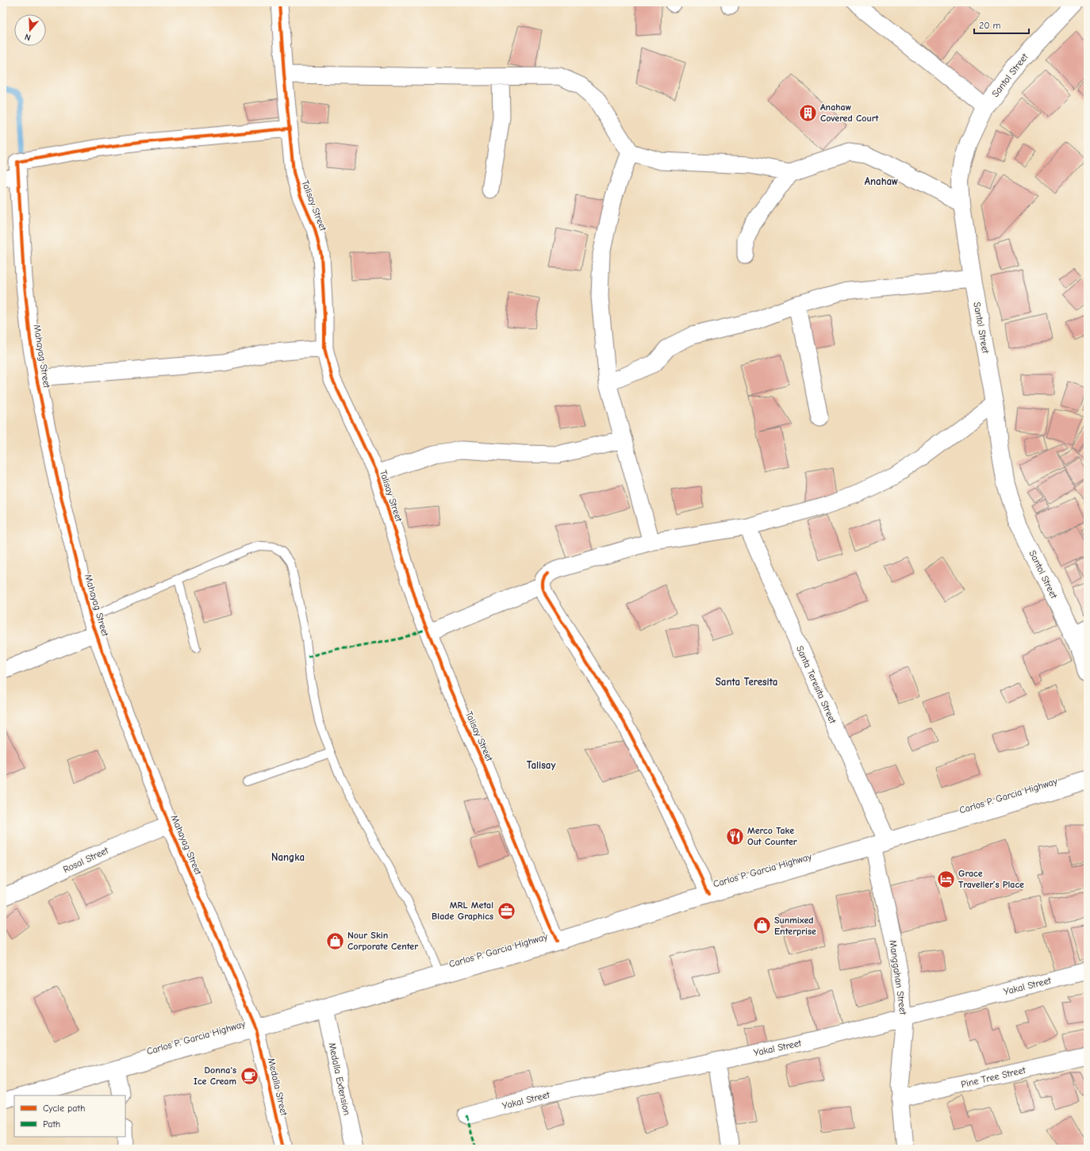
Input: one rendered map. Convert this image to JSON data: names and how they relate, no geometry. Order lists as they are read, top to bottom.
{
  "streets": {
    "main road": ["Santol Street", "Carlos P. Garcia Highway"],
    "street": [
      "Talisay Street",
      "Mahayag Street",
      "Santa Teresita Street",
      "Rosal Street",
      "Manggahan Street",
      "Yakal Street",
      "Pine Tree Street",
      "Medalla Extension",
      "Medalla Street"
    ]
  },
  "crossings": [
    ["Talisay Street", "Carlos P. Garcia Highway"],
    ["Mahayag Street", "Carlos P. Garcia Highway"],
    ["Mahayag Street", "Rosal Street"],
    ["Mahayag Street", "Medalla Street"],
    ["Santa Teresita Street", "Carlos P. Garcia Highway"],
    ["Santa Teresita Street", "Manggahan Street"],
    ["Carlos P. Garcia Highway", "Manggahan Street"],
    ["Carlos P. Garcia Highway", "Medalla Extension"],
    ["Carlos P. Garcia Highway", "Medalla Street"],
    ["Manggahan Street", "Yakal Street"],
    ["Manggahan Street", "Pine Tree Street"]
  ],
  "districts": [
    "Anahaw",
    "Santa Teresita",
    "Talisay",
    "Nangka"
  ],
  "places": {
    "building": ["Anahaw Covered Court"],
    "restaurant": ["Merco Take Out Counter"],
    "hotel": ["Grace Traveller’s Place"],
    "office": ["MRL Metal Blade Graphics"],
    "shop": ["Sunmixed Enterprise", "Nour Skin Corporate Center"],
    "cafe": ["Donna's Ice Cream"]
  },
  "legend": ["Cycle path", "Path"],
  "scale_bar": "20 m",
  "north": "bottom"
}
